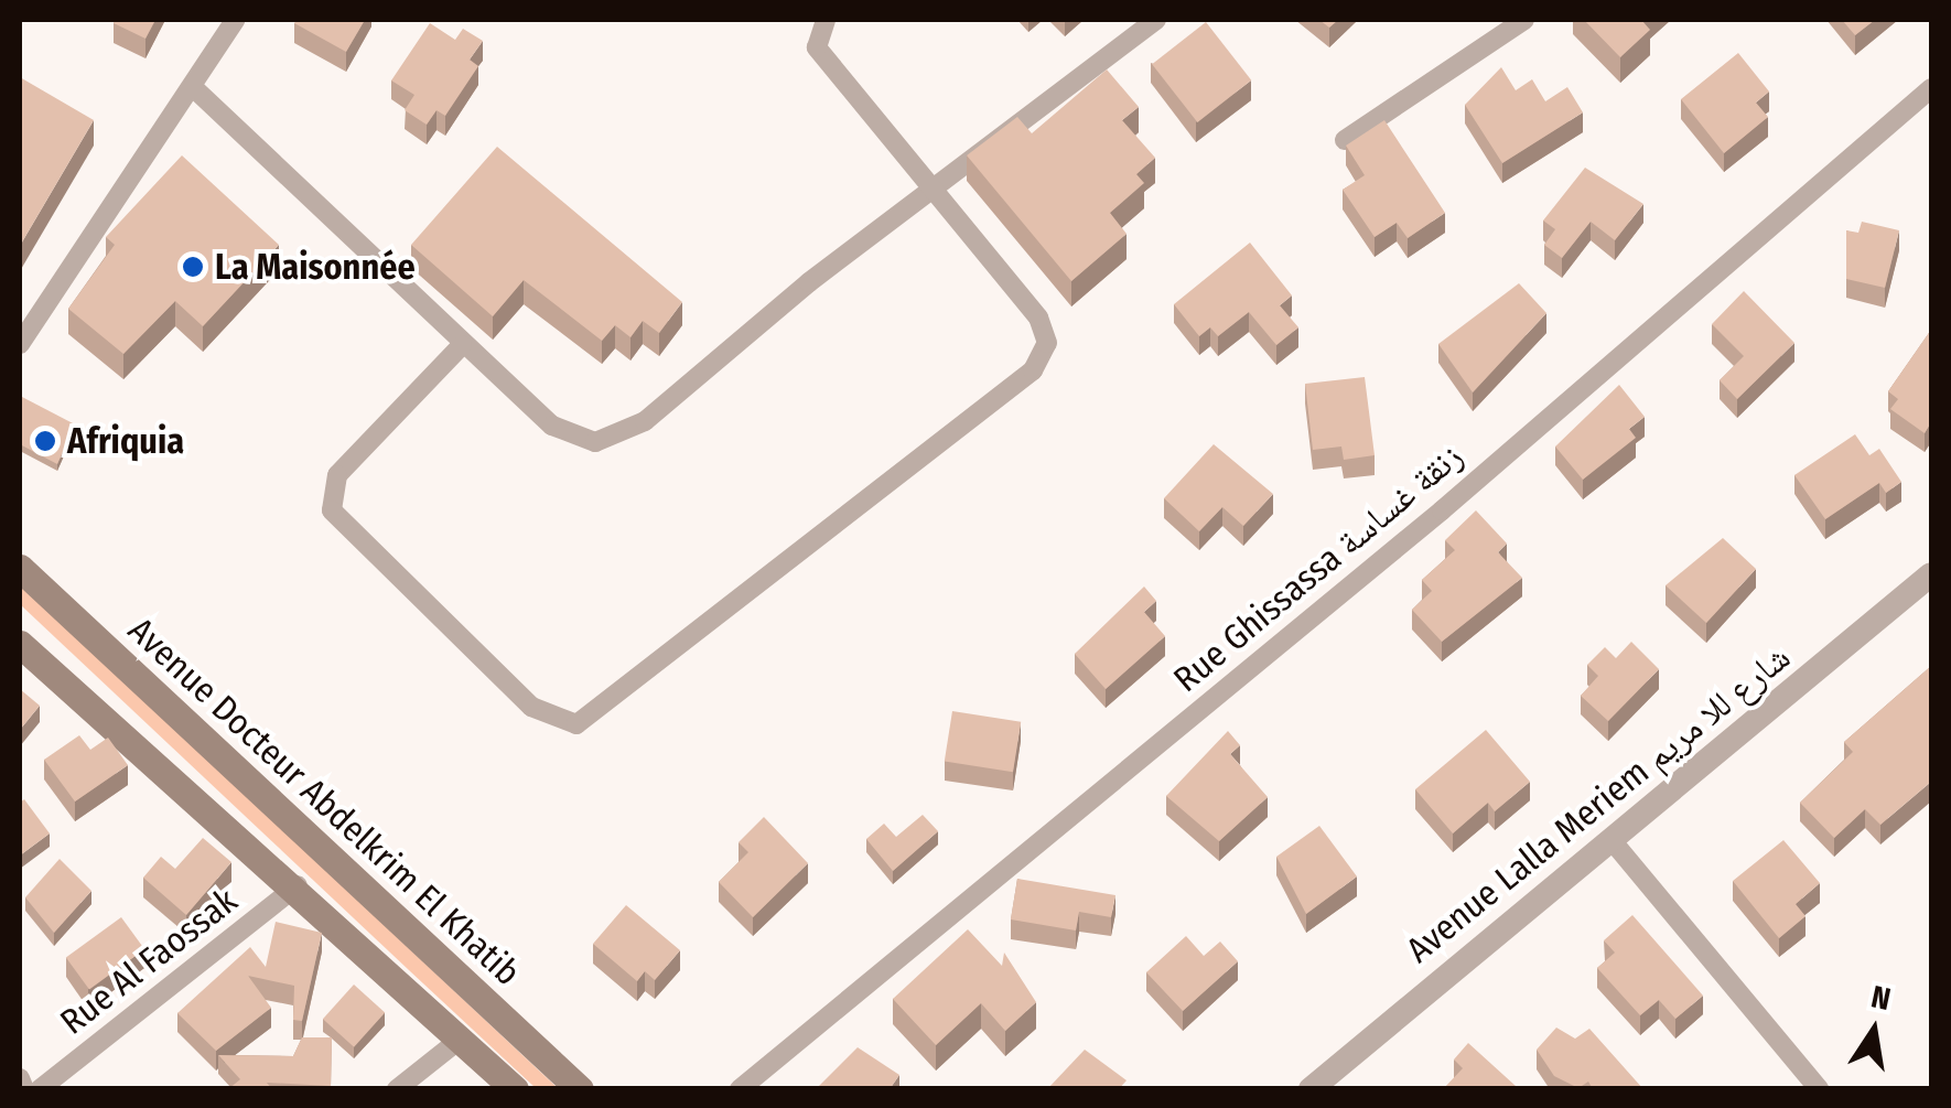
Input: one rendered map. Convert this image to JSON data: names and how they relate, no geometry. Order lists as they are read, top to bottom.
{
  "streets": {
    "main road": ["Avenue Docteur Abdelkrim El Khatib"],
    "street": ["Rue Ghissassa زنقة غساسة", "Avenue Lalla Meriem شارع للا مريم", "Rue Al Faossak"]
  },
  "places": ["La Maisonnée", "Afriquia"],
  "north": "top"
}
